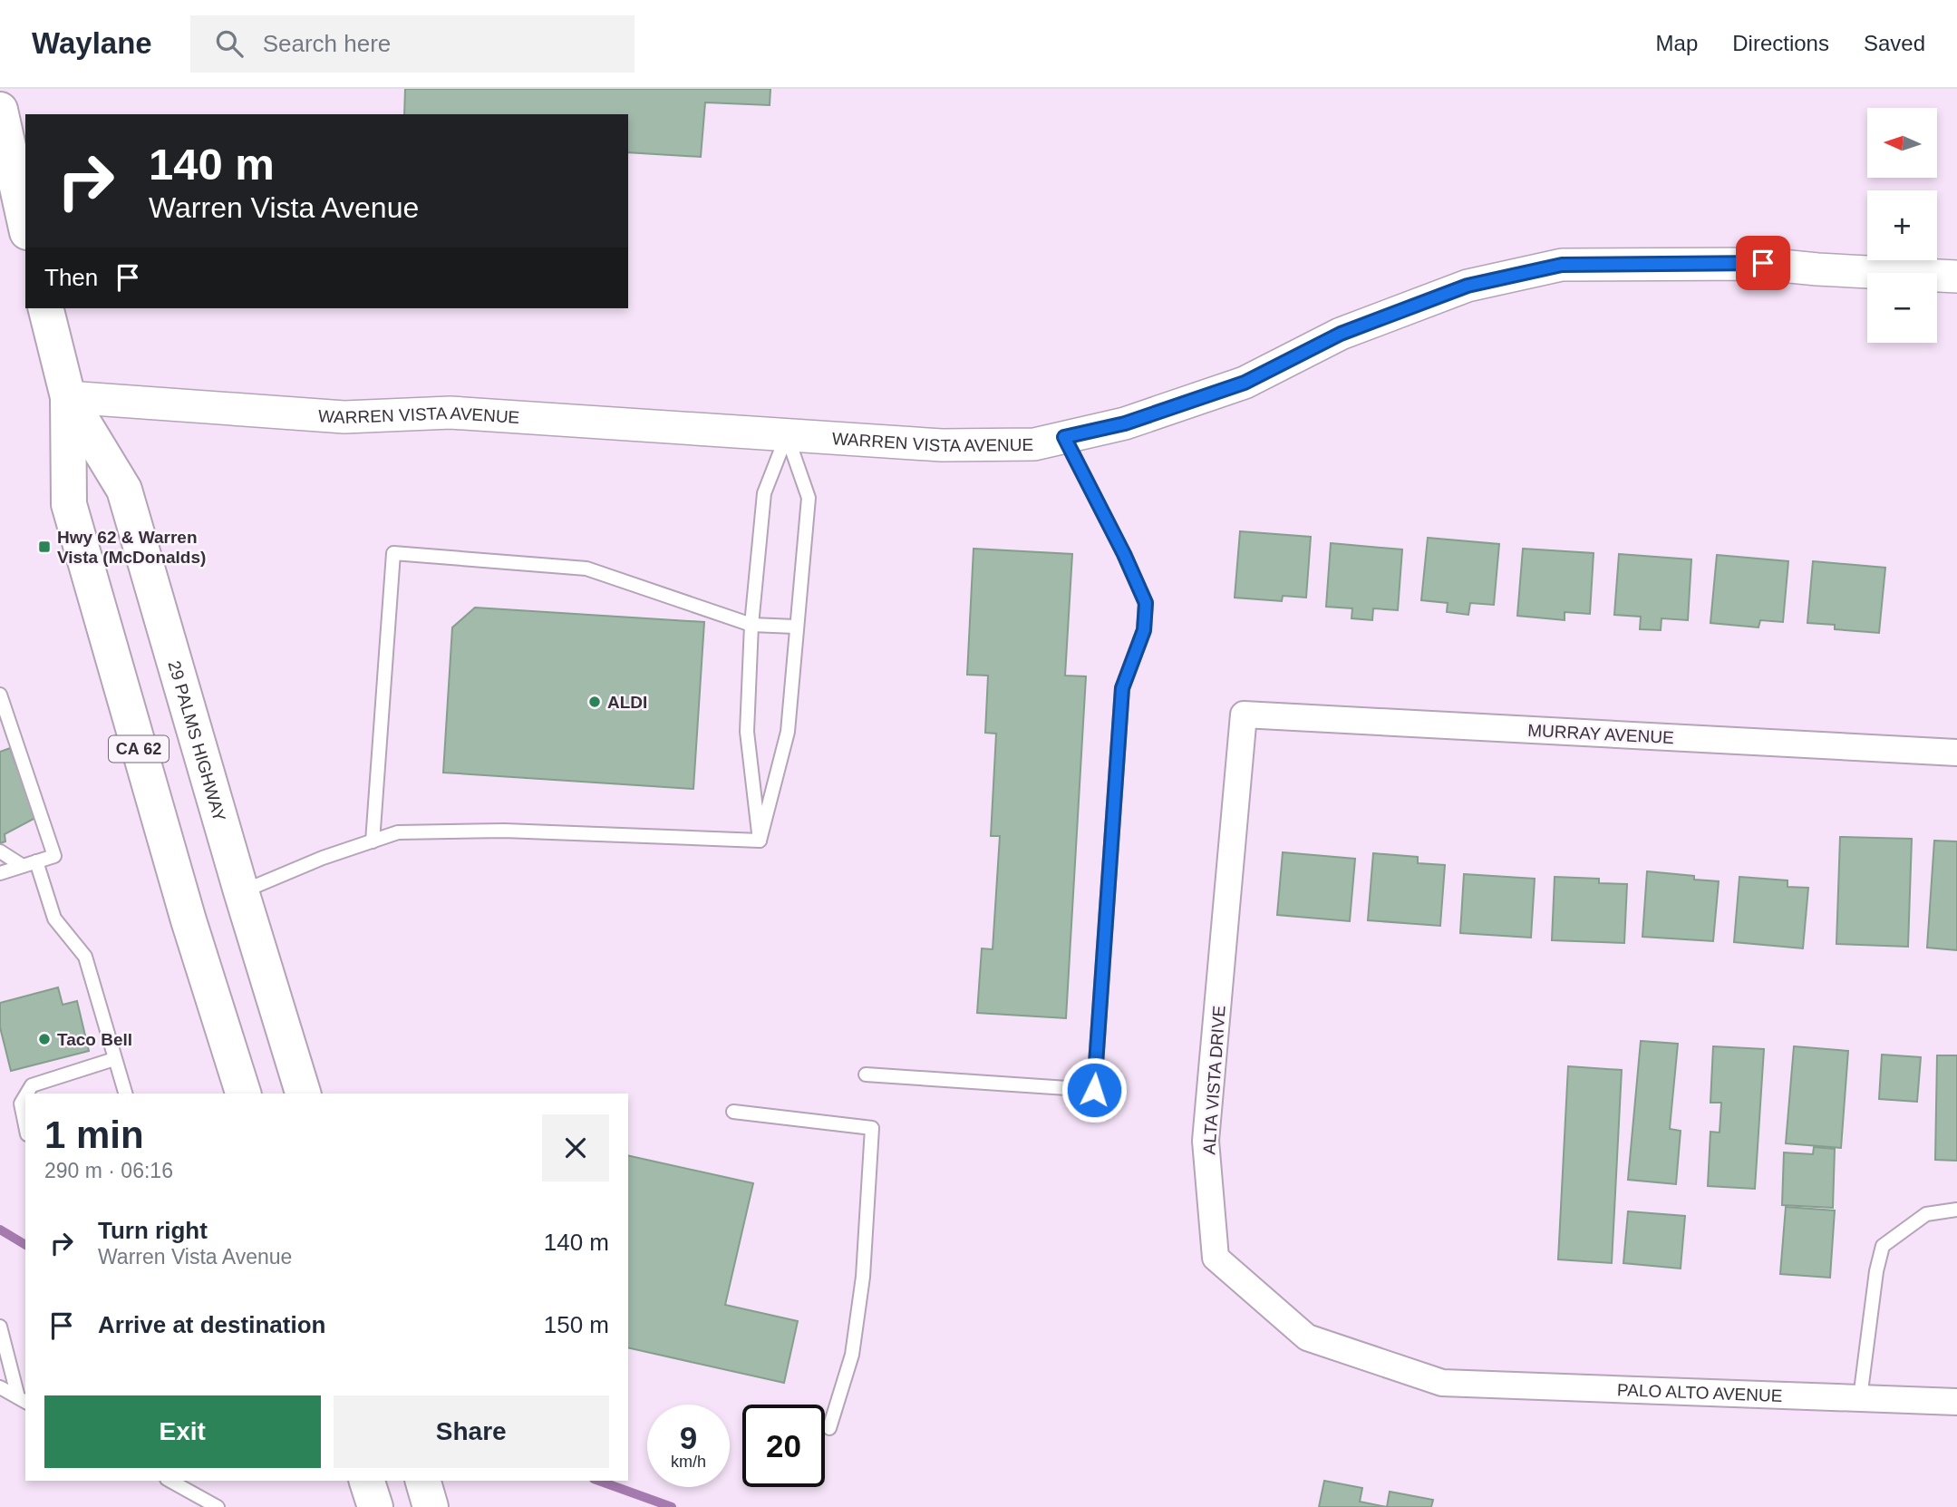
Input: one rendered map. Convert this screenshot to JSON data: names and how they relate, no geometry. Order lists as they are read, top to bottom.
{
  "streets": {
    "main road": ["29 PALMS HIGHWAY", "CA 62"],
    "street": [
      "WARREN VISTA AVENUE",
      "MURRAY AVENUE",
      "ALTA VISTA DRIVE",
      "PALO ALTO AVENUE"
    ]
  },
  "crossings": [
    ["WARREN VISTA AVENUE", "29 PALMS HIGHWAY"],
    ["MURRAY AVENUE", "ALTA VISTA DRIVE"],
    ["ALTA VISTA DRIVE", "PALO ALTO AVENUE"]
  ],
  "places": {
    "transit": ["Hwy 62 & Warren Vista (McDonalds)"],
    "other": ["ALDI", "Taco Bell"]
  },
  "north": "left",
  "page": {
    "header": "Waylane",
    "search": "Search here",
    "nav": ["Map", "Directions", "Saved"],
    "map_buttons": ["+", "−"],
    "turn": ["140 m", "Warren Vista Avenue"],
    "then": "Then",
    "heading": ["1 min", "290 m · 06:16"],
    "list": [
      {
        "name": "Turn right",
        "note": "Warren Vista Avenue",
        "value": "140 m"
      },
      {
        "name": "Arrive at destination",
        "value": "150 m"
      }
    ],
    "buttons": ["Exit", "Share"],
    "speed": "9 km/h",
    "limit": "20"
  }
}
